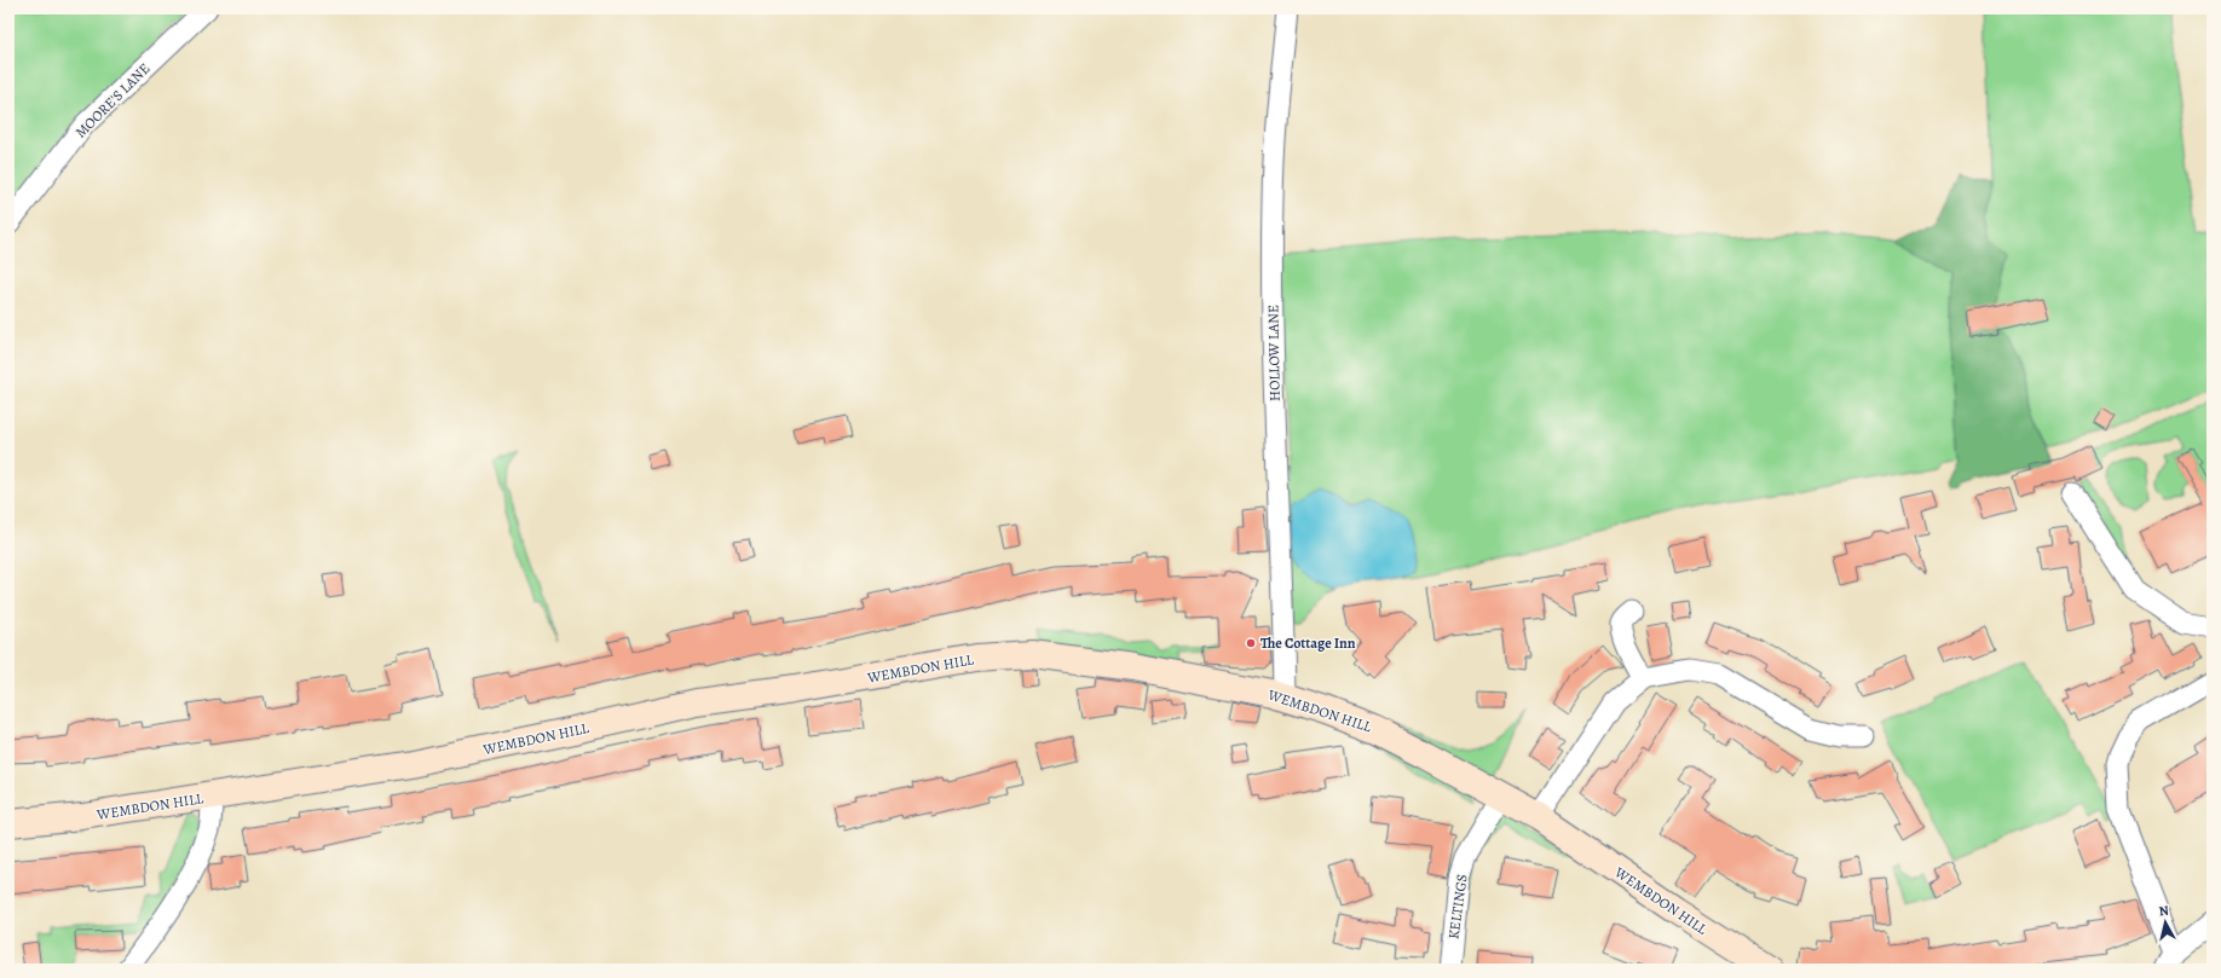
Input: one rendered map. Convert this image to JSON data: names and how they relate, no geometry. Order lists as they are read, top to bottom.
{
  "streets": {
    "main road": ["WEMBDON HILL"],
    "street": ["MOORE'S LANE", "HOLLOW LANE", "KELTINGS"]
  },
  "crossings": [
    ["HOLLOW LANE", "WEMBDON HILL"],
    ["WEMBDON HILL", "KELTINGS"]
  ],
  "places": ["The Cottage Inn"],
  "north": "top"
}
